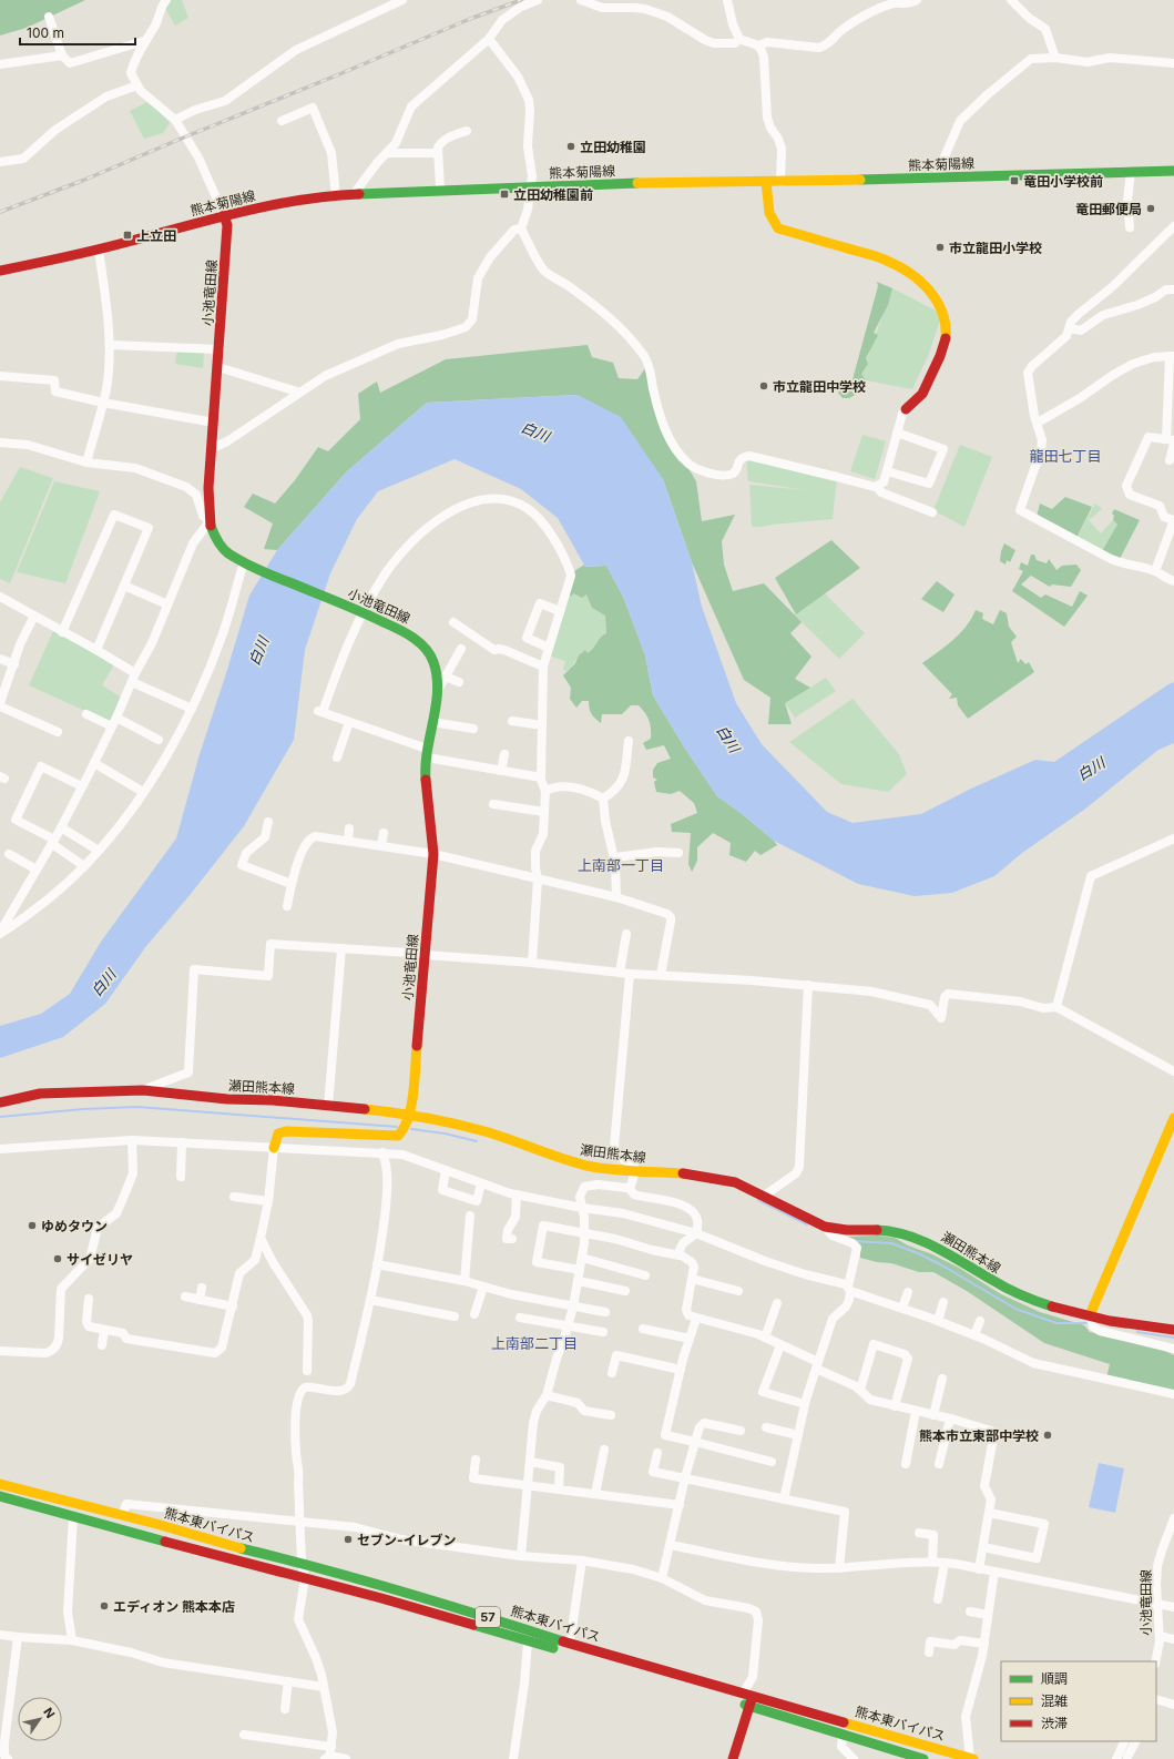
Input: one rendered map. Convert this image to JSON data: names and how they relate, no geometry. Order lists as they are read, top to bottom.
{
  "streets": {
    "main road": [
      "熊本菊陽線",
      "小池竜田線",
      "瀬田熊本線",
      "熊本東バイパス",
      "57"
    ]
  },
  "crossings": [
    ["熊本菊陽線", "小池竜田線"],
    ["小池竜田線", "瀬田熊本線"]
  ],
  "districts": ["龍田七丁目", "上南部一丁目", "上南部二丁目"],
  "water": ["白川"],
  "places": {
    "other": [
      "立田幼稚園",
      "竜田郵便局",
      "市立龍田小学校",
      "市立龍田中学校",
      "ゆめタウン",
      "サイゼリヤ",
      "熊本市立東部中学校",
      "セブン-イレブン",
      "エディオン 熊本本店"
    ],
    "transit": ["竜田小学校前", "立田幼稚園前", "上立田"]
  },
  "legend": ["順調", "混雑", "渋滞"],
  "scale_bar": "100 m",
  "north": "top right"
}
